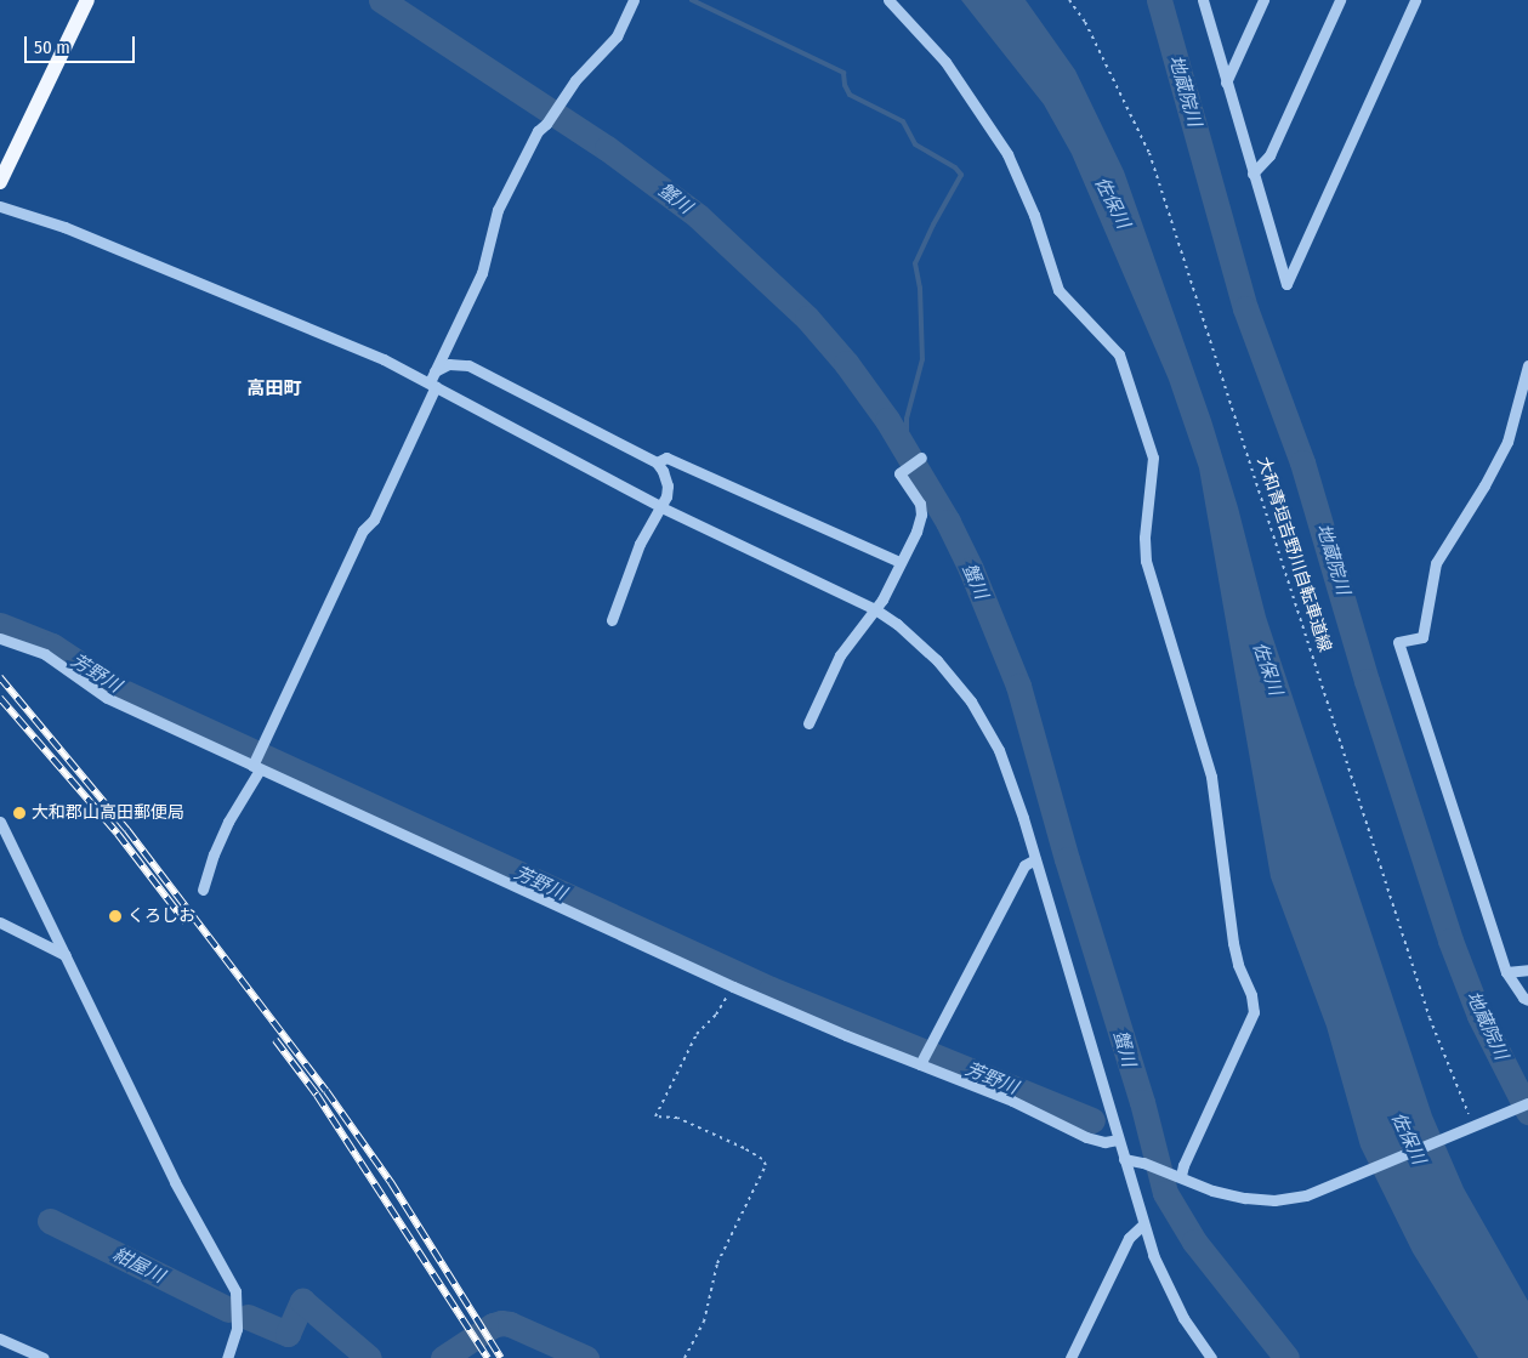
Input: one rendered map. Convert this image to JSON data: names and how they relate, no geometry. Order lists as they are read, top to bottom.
{
  "streets": {
    "path": ["大和青垣吉野川自転車道線"]
  },
  "districts": ["高田町"],
  "water": [
    "地蔵院川",
    "蟹川",
    "佐保川",
    "芳野川",
    "紺屋川"
  ],
  "places": ["大和郡山高田郵便局", "くろしお"],
  "scale_bar": "50 m"
}
